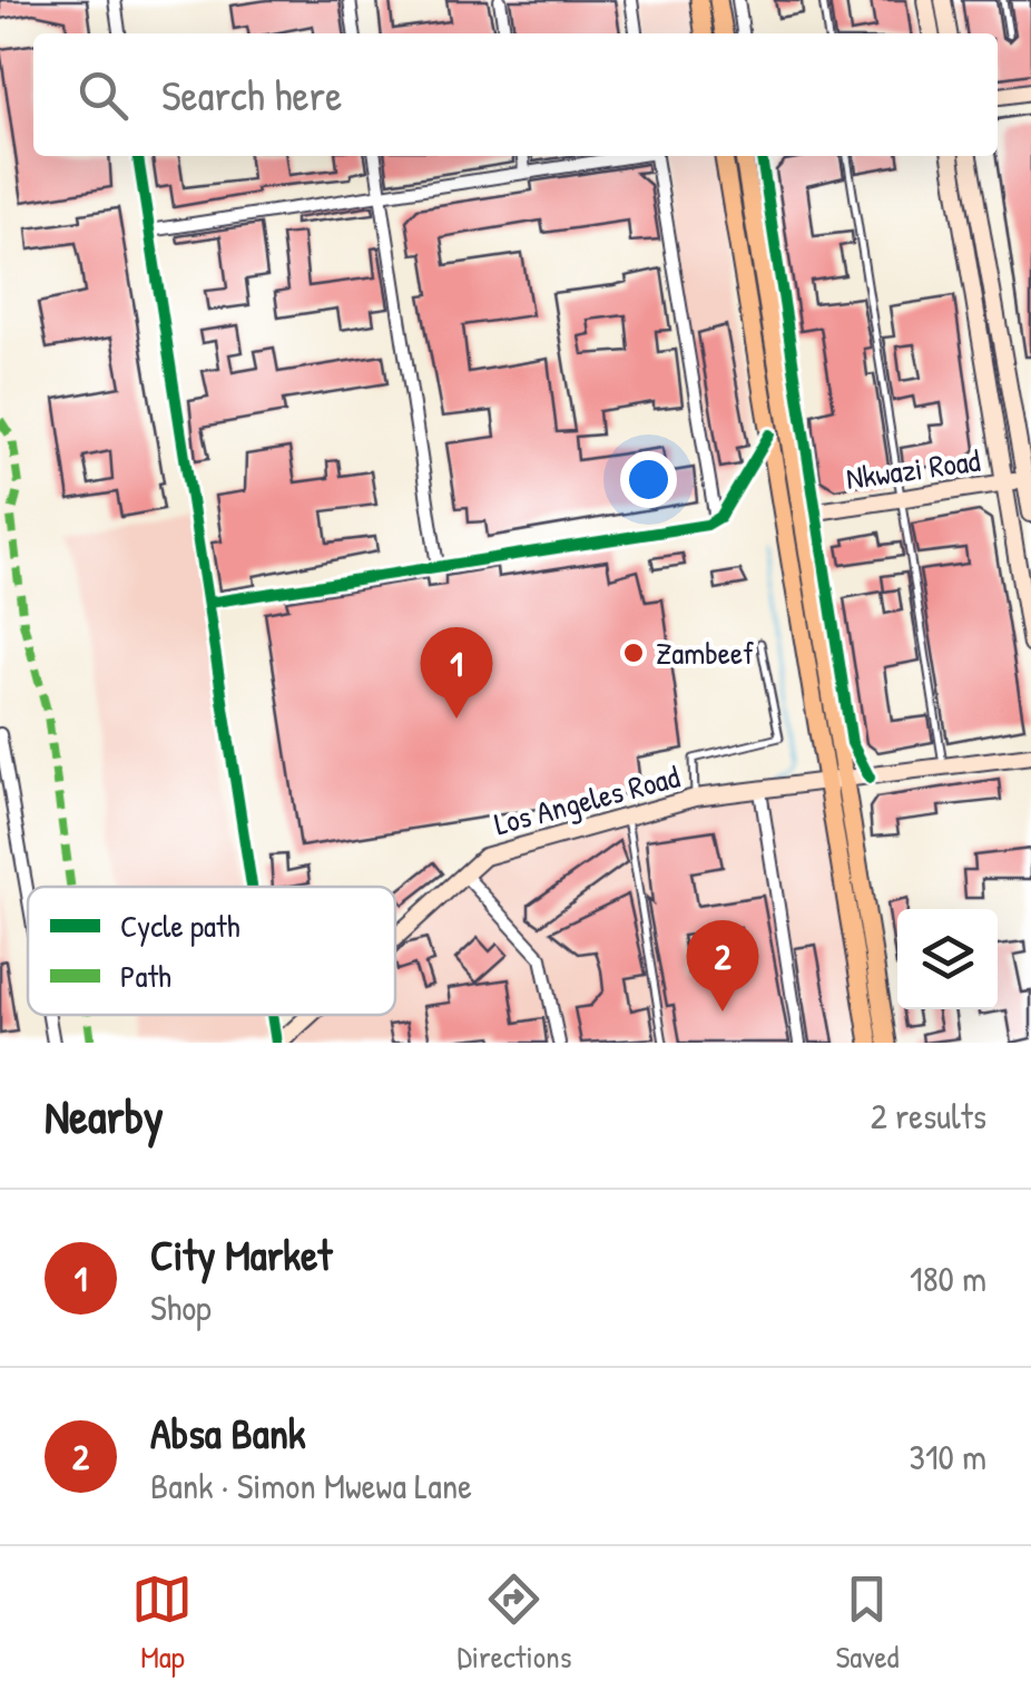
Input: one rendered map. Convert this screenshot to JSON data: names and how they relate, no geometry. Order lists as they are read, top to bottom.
{
  "streets": {
    "main road": ["Nkwazi Road", "Los Angeles Road"]
  },
  "places": ["Zambeef"],
  "legend": ["Cycle path", "Path"],
  "page": {
    "search": "Search here",
    "pins": ["1", "2"],
    "heading": ["Nearby", "2 results"],
    "list": [
      {
        "mark": "1",
        "name": "City Market",
        "note": "Shop",
        "value": "180 m"
      },
      {
        "mark": "2",
        "name": "Absa Bank",
        "note": "Bank · Simon Mwewa Lane",
        "value": "310 m"
      }
    ],
    "nav": ["Map", "Directions", "Saved"]
  }
}
